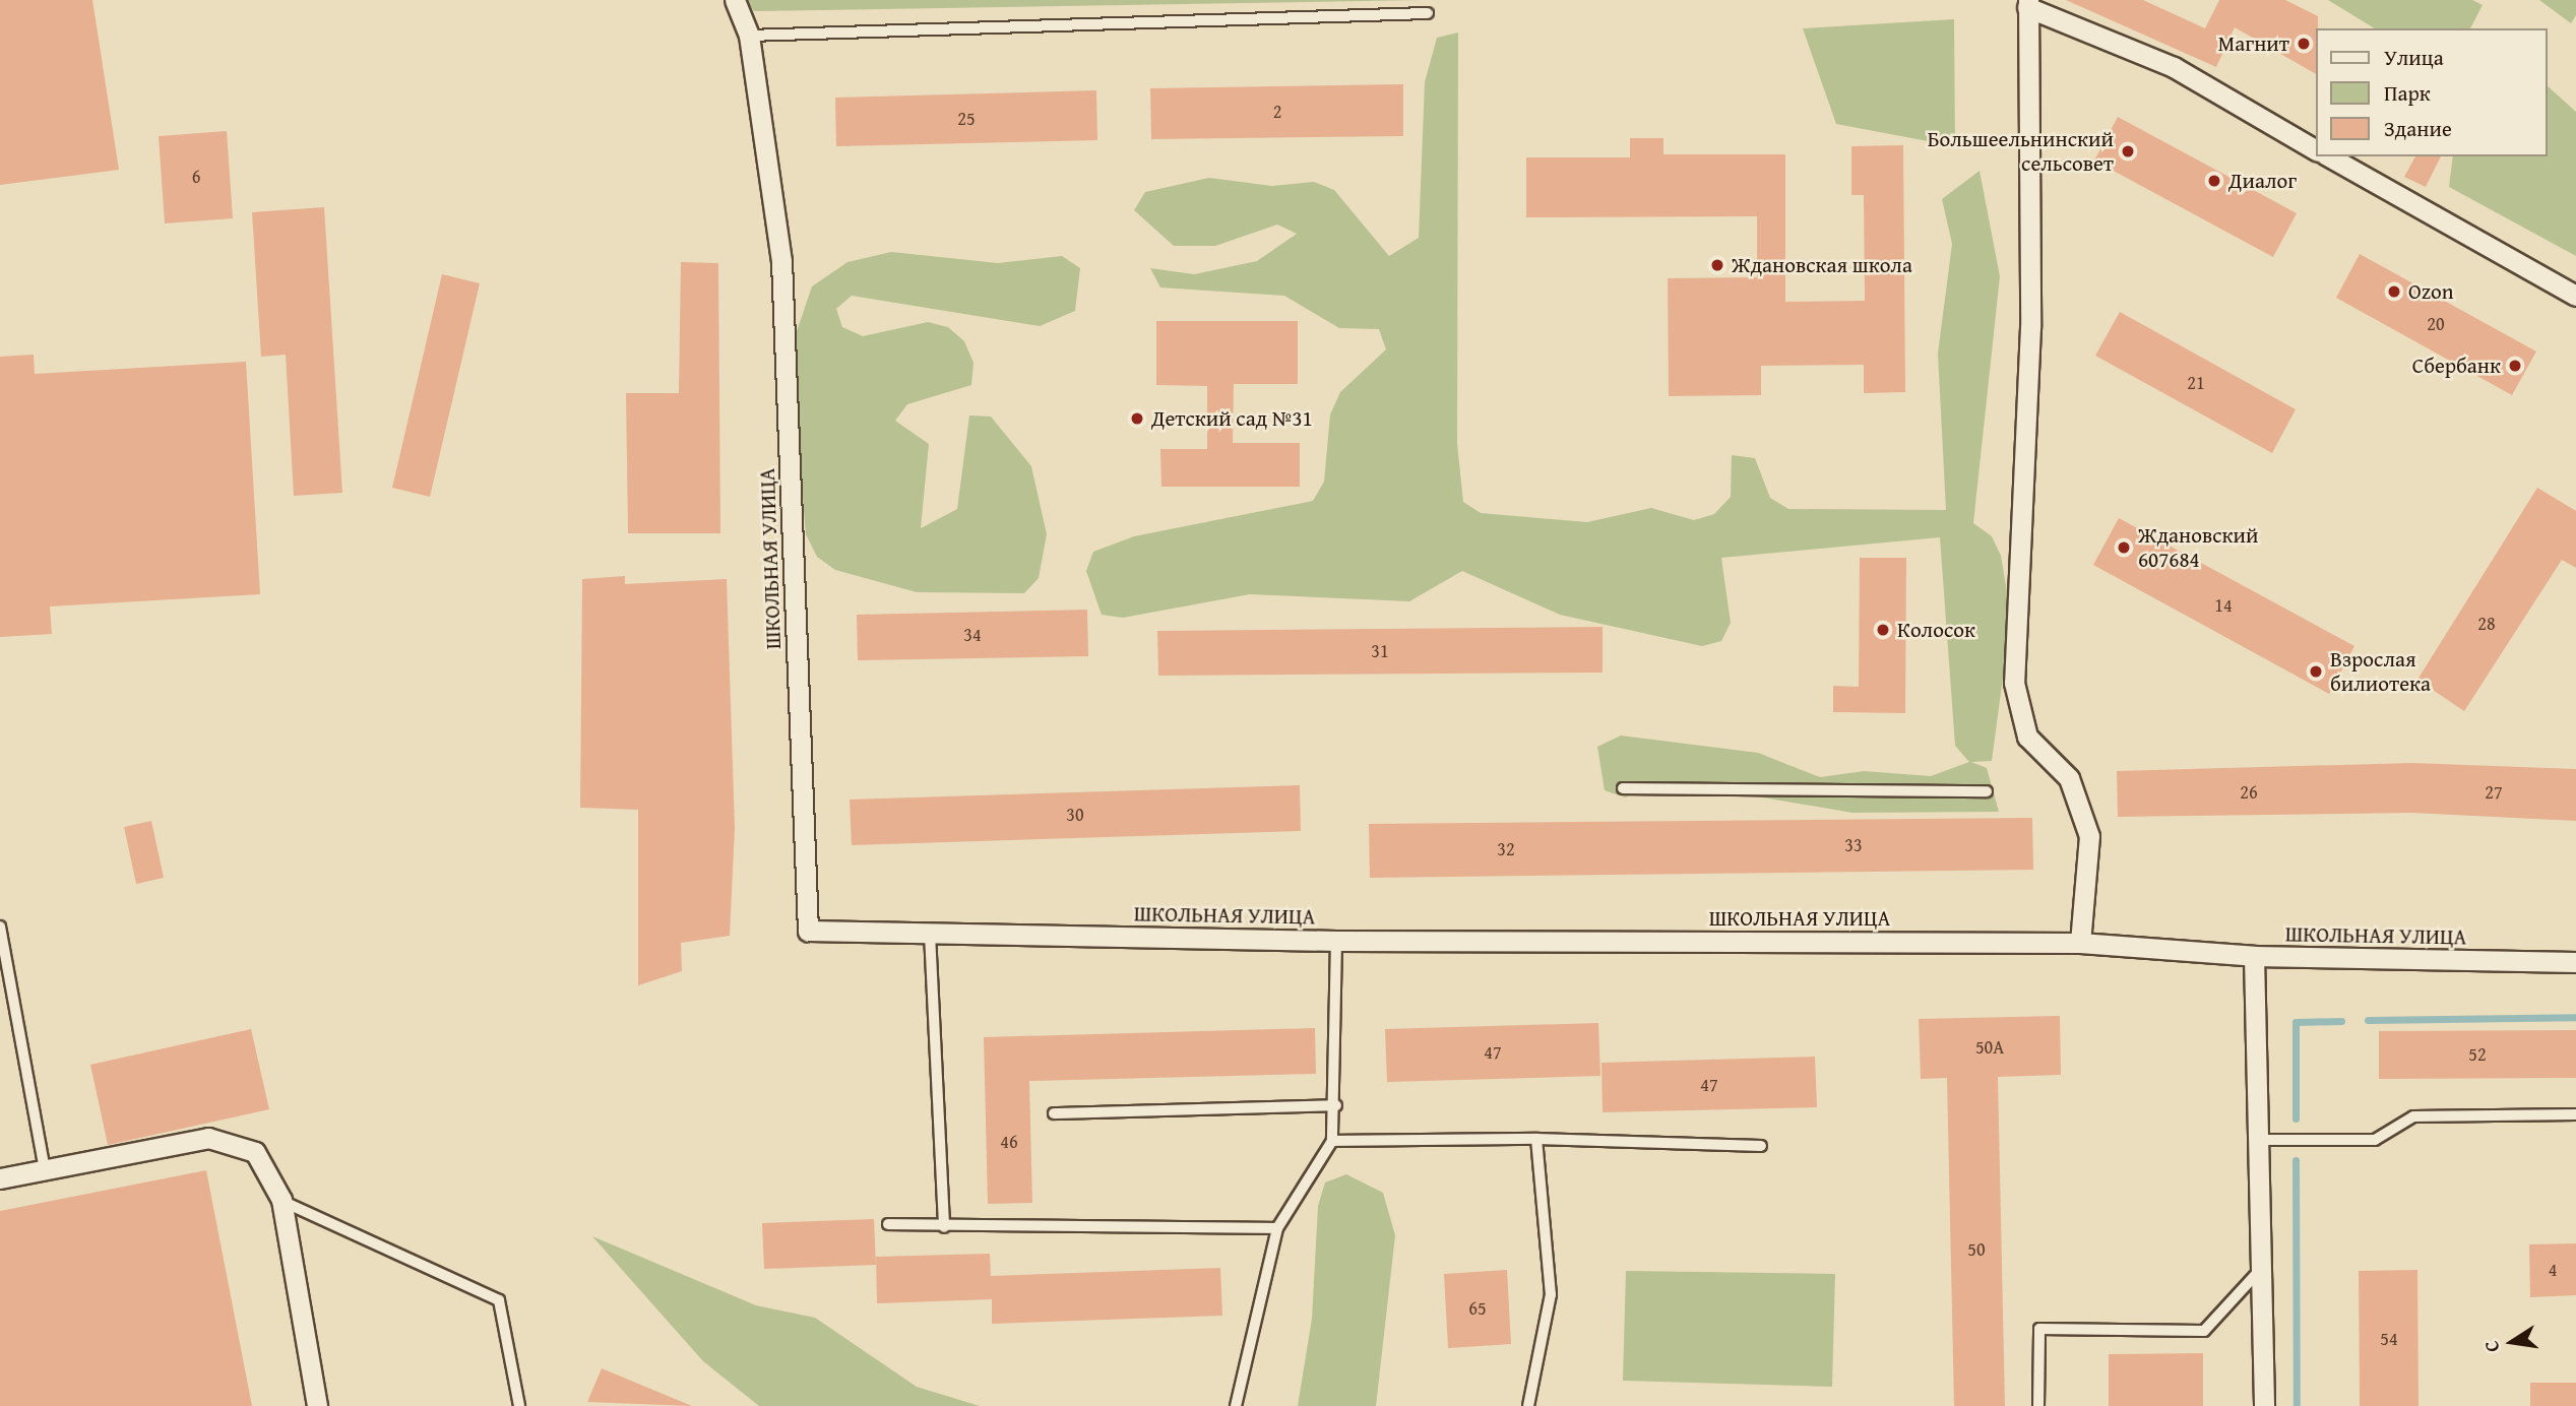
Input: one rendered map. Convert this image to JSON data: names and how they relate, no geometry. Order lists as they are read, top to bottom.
{
  "streets": {
    "street": ["ШКОЛЬНАЯ УЛИЦА"]
  },
  "places": [
    "Магнит",
    "Большеельнинский сельсовет",
    "Диалог",
    "Ждановская школа",
    "Ozon",
    "Сбербанк",
    "Детский сад №31",
    "Ждановский 607684",
    "Колосок",
    "Взрослая билиотека"
  ],
  "house_numbers": [
    "2",
    "25",
    "6",
    "20",
    "21",
    "14",
    "28",
    "34",
    "31",
    "26",
    "27",
    "30",
    "33",
    "32",
    "50А",
    "47",
    "52",
    "47",
    "46",
    "50",
    "4",
    "65",
    "54"
  ],
  "legend": ["Улица", "Парк", "Здание"],
  "north": "left"
}
